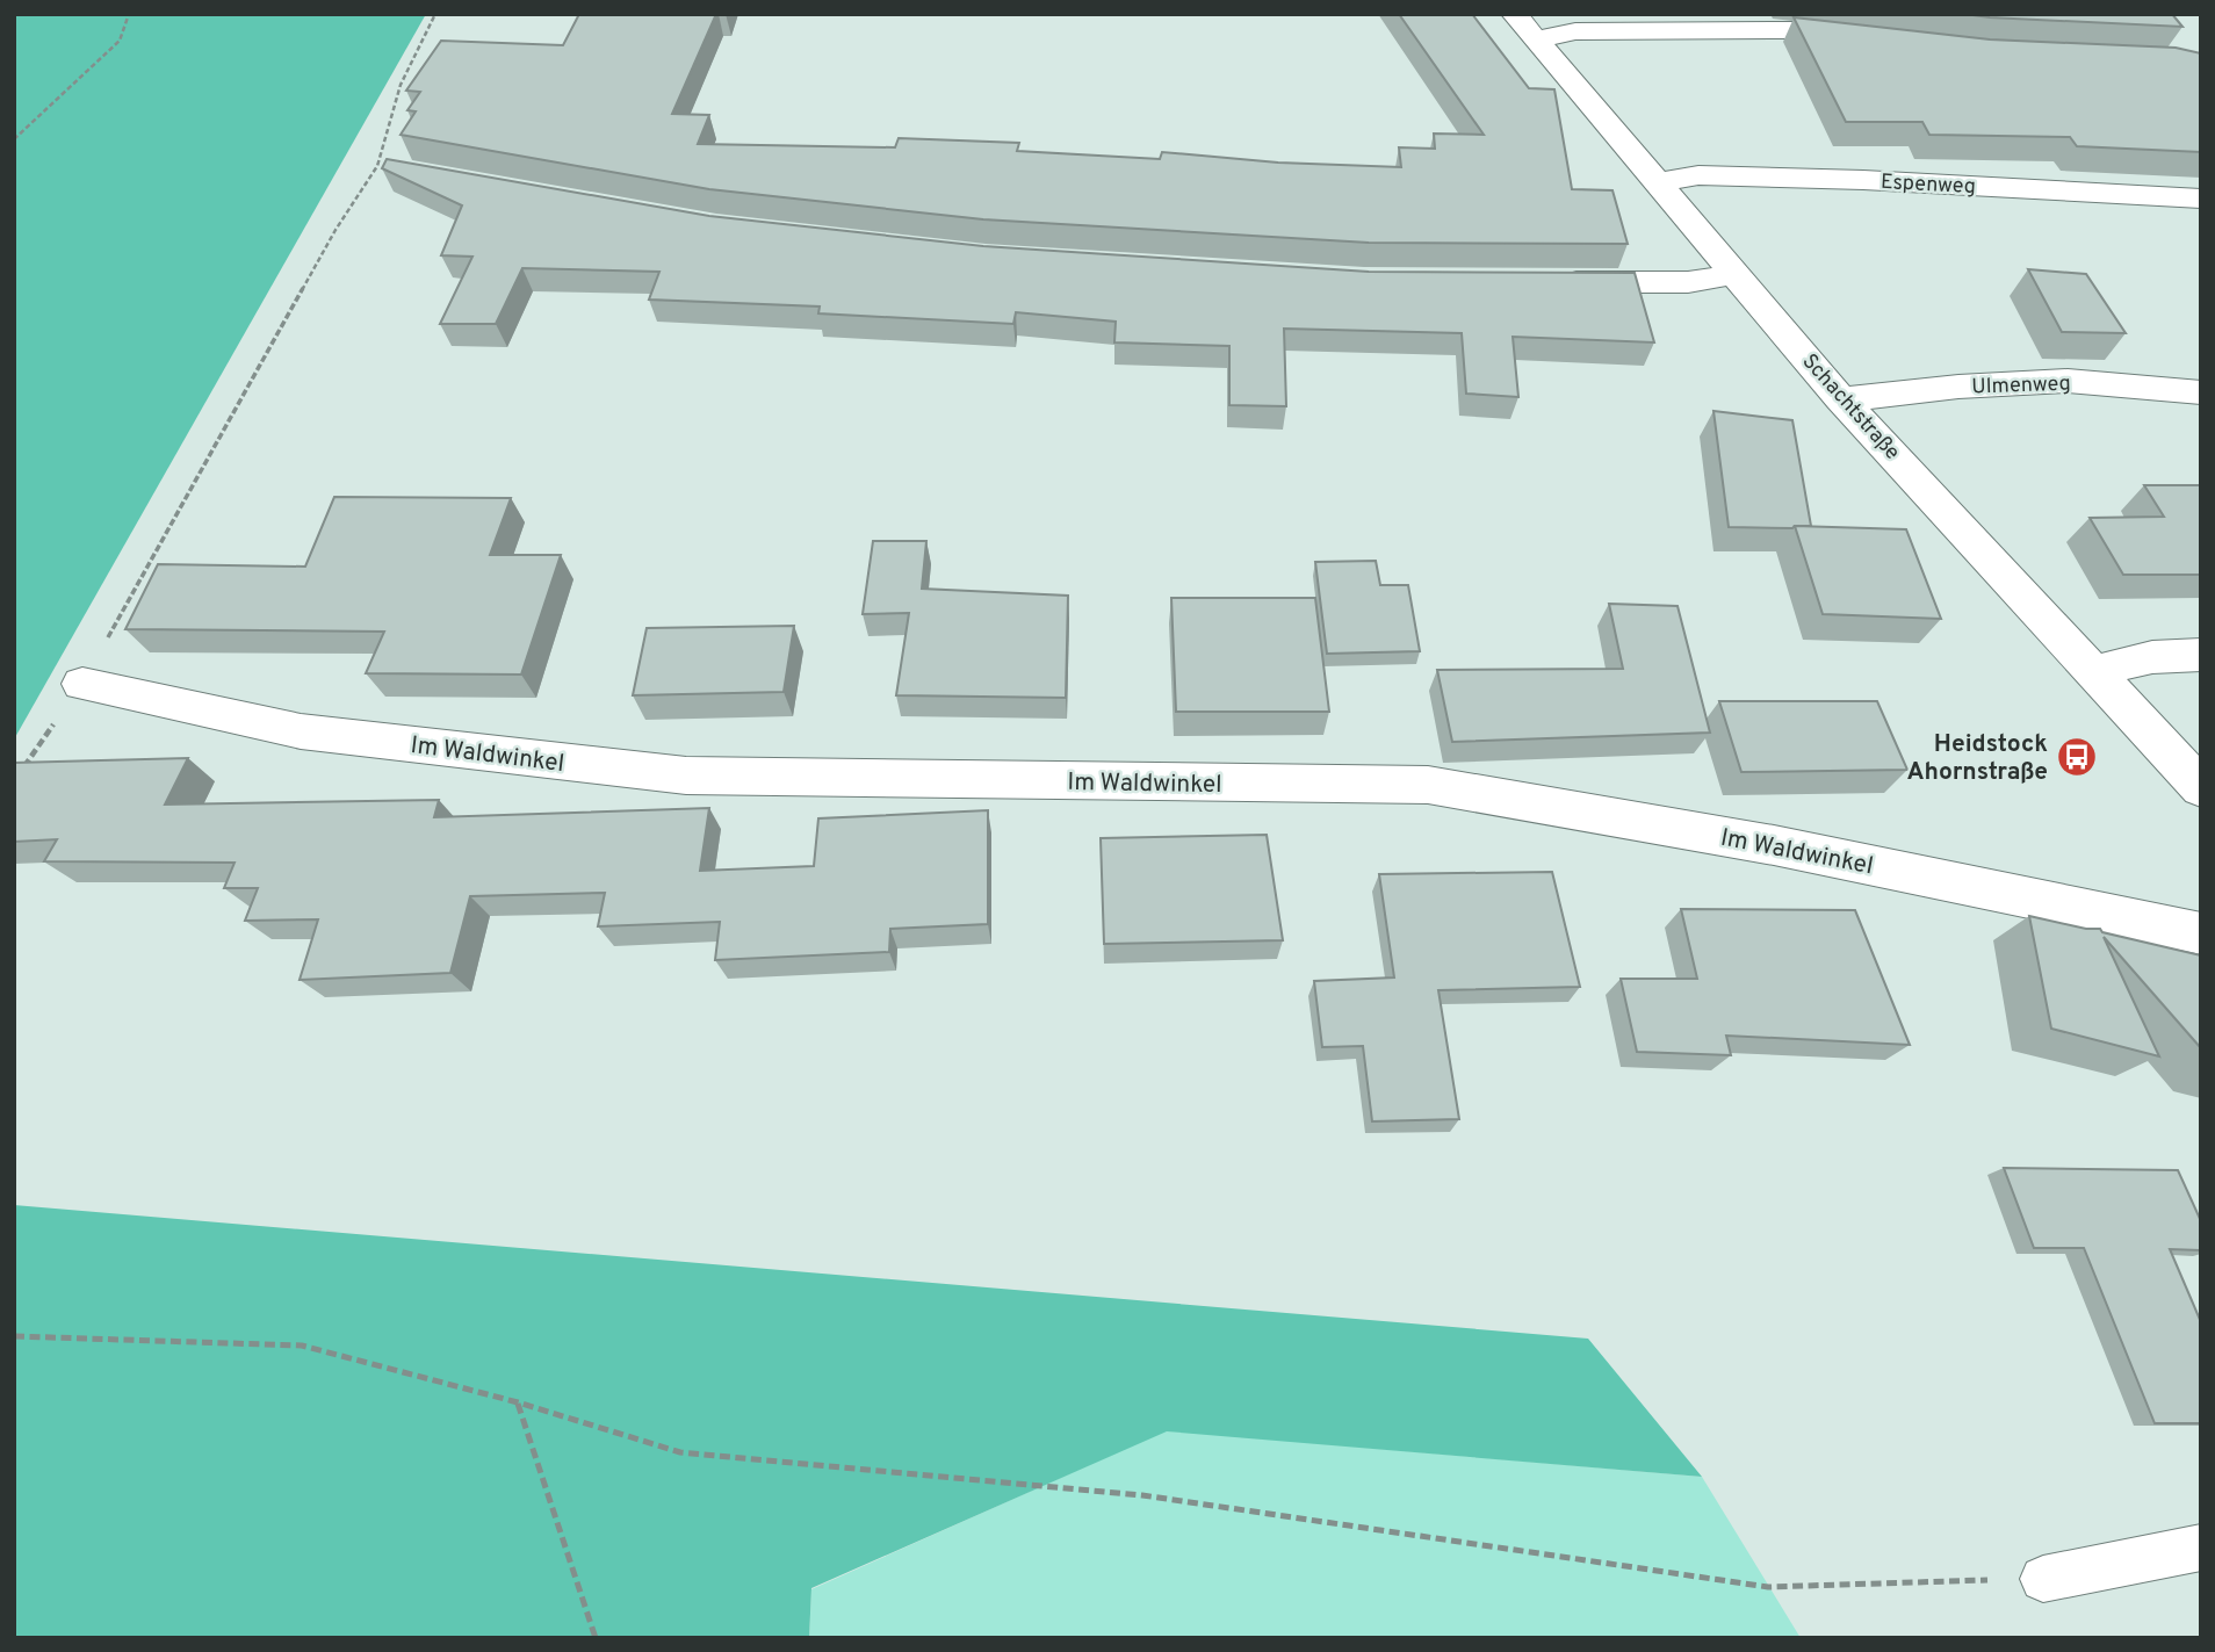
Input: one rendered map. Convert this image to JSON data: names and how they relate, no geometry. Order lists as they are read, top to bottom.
{
  "streets": {
    "street": [
      "Espenweg",
      "Ulmenweg",
      "Schachtstraße",
      "Im Waldwinkel"
    ]
  },
  "crossings": [
    ["Espenweg", "Schachtstraße"],
    ["Ulmenweg", "Schachtstraße"]
  ],
  "places": {
    "bus stop": ["Heidstock Ahornstraße"]
  }
}
